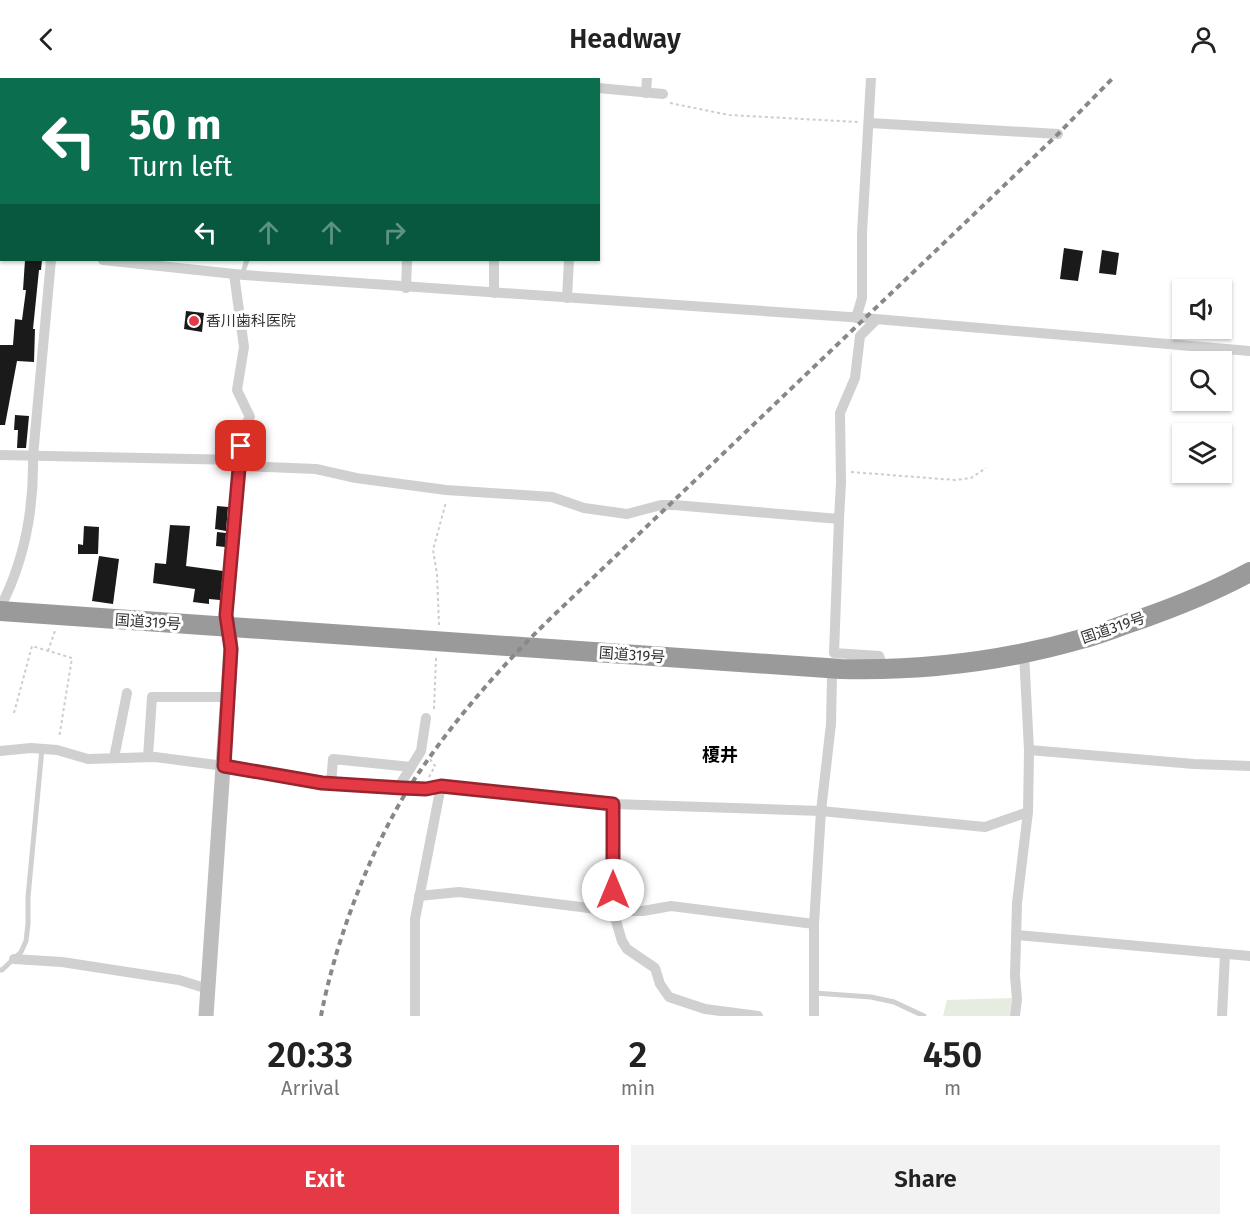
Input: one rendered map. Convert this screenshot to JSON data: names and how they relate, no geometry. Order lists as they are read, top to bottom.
{
  "streets": {
    "highway": ["国道319号"]
  },
  "districts": ["榎井"],
  "places": ["香川歯科医院"],
  "page": {
    "header": "Headway",
    "turn": ["50 m", "Turn left"],
    "eta": [
      "20:33",
      "Arrival",
      "2",
      "min",
      "450",
      "m"
    ],
    "buttons": ["Exit", "Share"]
  }
}
